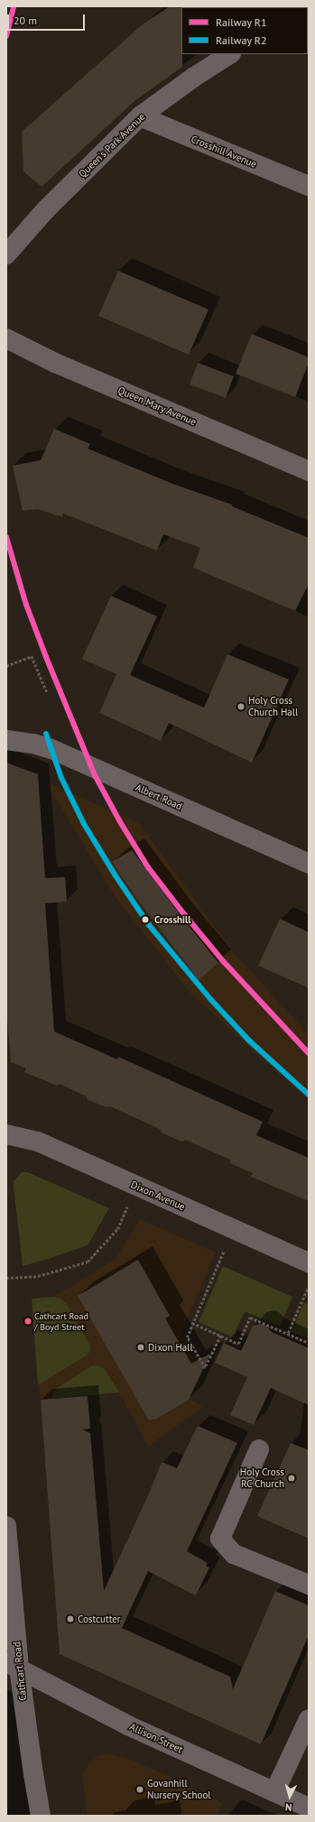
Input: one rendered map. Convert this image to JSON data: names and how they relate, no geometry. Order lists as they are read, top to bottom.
{
  "streets": {
    "street": [
      "Queen's Park Avenue",
      "Crosshill Avenue",
      "Queen Mary Avenue",
      "Albert Road",
      "Dixon Avenue",
      "Cathcart Road",
      "Allison Street"
    ]
  },
  "crossings": [
    ["Queen's Park Avenue", "Crosshill Avenue"],
    ["Cathcart Road", "Allison Street"]
  ],
  "places": [
    "Holy Cross Church Hall",
    "Crosshill",
    "Cathcart Road / Boyd Street",
    "Dixon Hall",
    "Holy Cross RC Church",
    "Costcutter",
    "Govanhill Nursery School"
  ],
  "lines": ["rail line R1", "rail line R2"],
  "legend": ["Railway R1", "Railway R2"],
  "scale_bar": "20 m",
  "north": "bottom"
}
